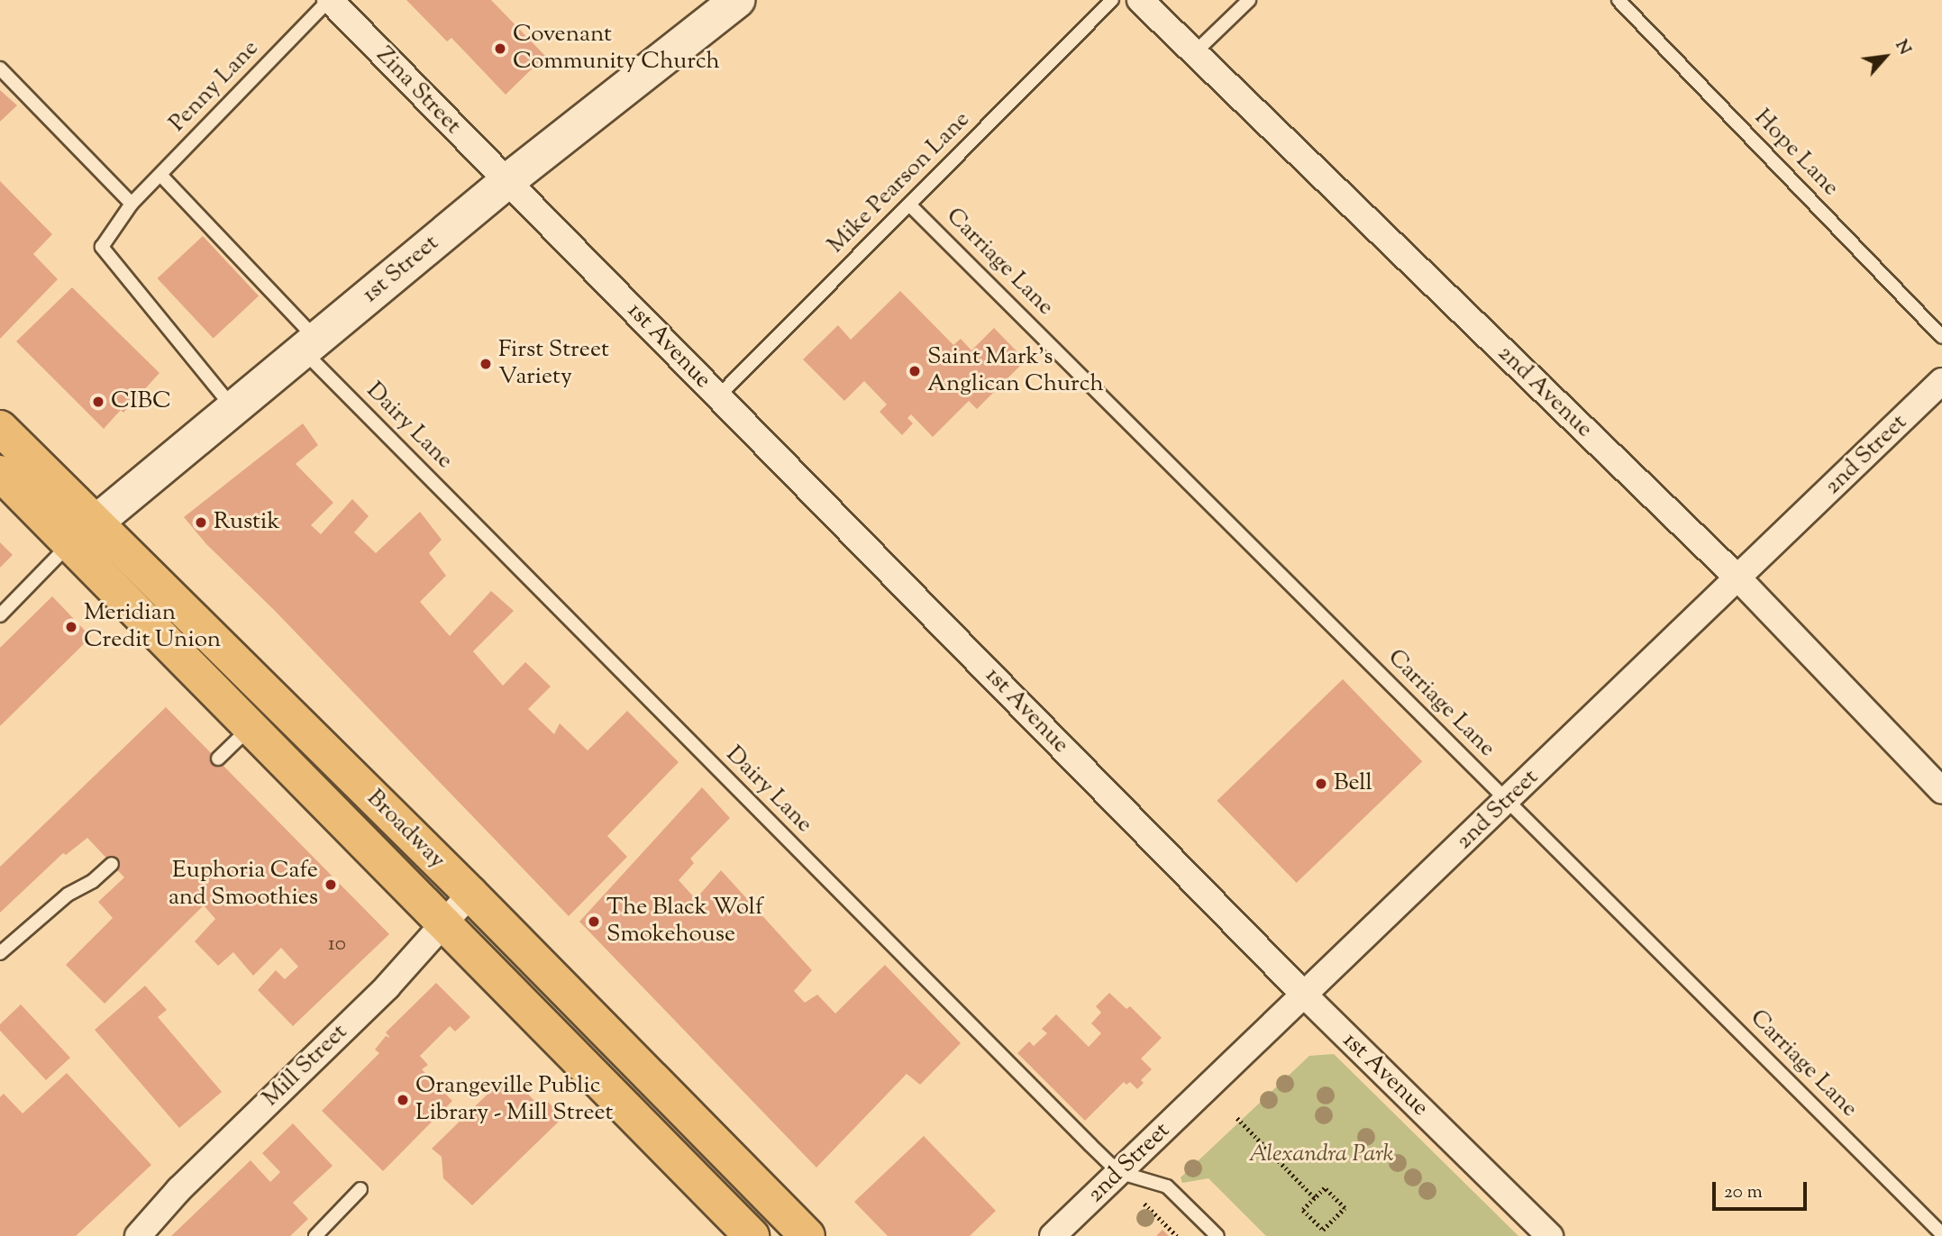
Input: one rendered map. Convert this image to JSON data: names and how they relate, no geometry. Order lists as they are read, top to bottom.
{
  "streets": {
    "main road": ["1st Street", "Broadway"],
    "street": [
      "Zina Street",
      "1st Avenue",
      "2nd Avenue",
      "2nd Street",
      "Mill Street"
    ],
    "lane": [
      "Penny Lane",
      "Hope Lane",
      "Mike Pearson Lane",
      "Carriage Lane",
      "Dairy Lane"
    ]
  },
  "crossings": [
    ["Penny Lane", "Zina Street"],
    ["Penny Lane", "1st Street"],
    ["Penny Lane", "Dairy Lane"],
    ["Zina Street", "1st Street"],
    ["Zina Street", "1st Avenue"],
    ["Mike Pearson Lane", "Carriage Lane"],
    ["Mike Pearson Lane", "1st Avenue"],
    ["Carriage Lane", "2nd Street"],
    ["1st Street", "1st Avenue"],
    ["1st Street", "Dairy Lane"],
    ["1st Street", "Broadway"],
    ["1st Avenue", "2nd Street"],
    ["2nd Avenue", "2nd Street"],
    ["Dairy Lane", "2nd Street"],
    ["Broadway", "Mill Street"]
  ],
  "parks": ["Alexandra Park"],
  "places": [
    "Covenant Community Church",
    "First Street Variety",
    "Saint Mark's Anglican Church",
    "CIBC",
    "Rustik",
    "Meridian Credit Union",
    "Bell",
    "Euphoria Cafe and Smoothies",
    "The Black Wolf Smokehouse",
    "Orangeville Public Library - Mill Street"
  ],
  "house_numbers": ["10"],
  "scale_bar": "20 m",
  "north": "top right"
}
